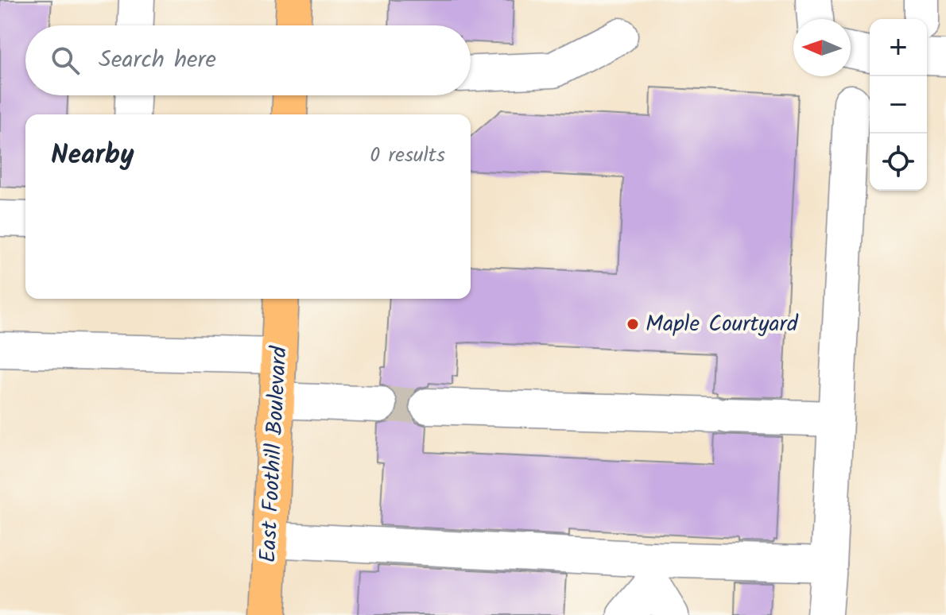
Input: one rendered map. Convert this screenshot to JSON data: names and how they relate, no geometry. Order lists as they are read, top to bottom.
{
  "streets": {
    "main road": ["East Foothill Boulevard"]
  },
  "places": ["Maple Courtyard"],
  "north": "left",
  "page": {
    "map_buttons": ["+", "−"],
    "search": "Search here",
    "heading": ["Nearby", "0 results"]
  }
}
